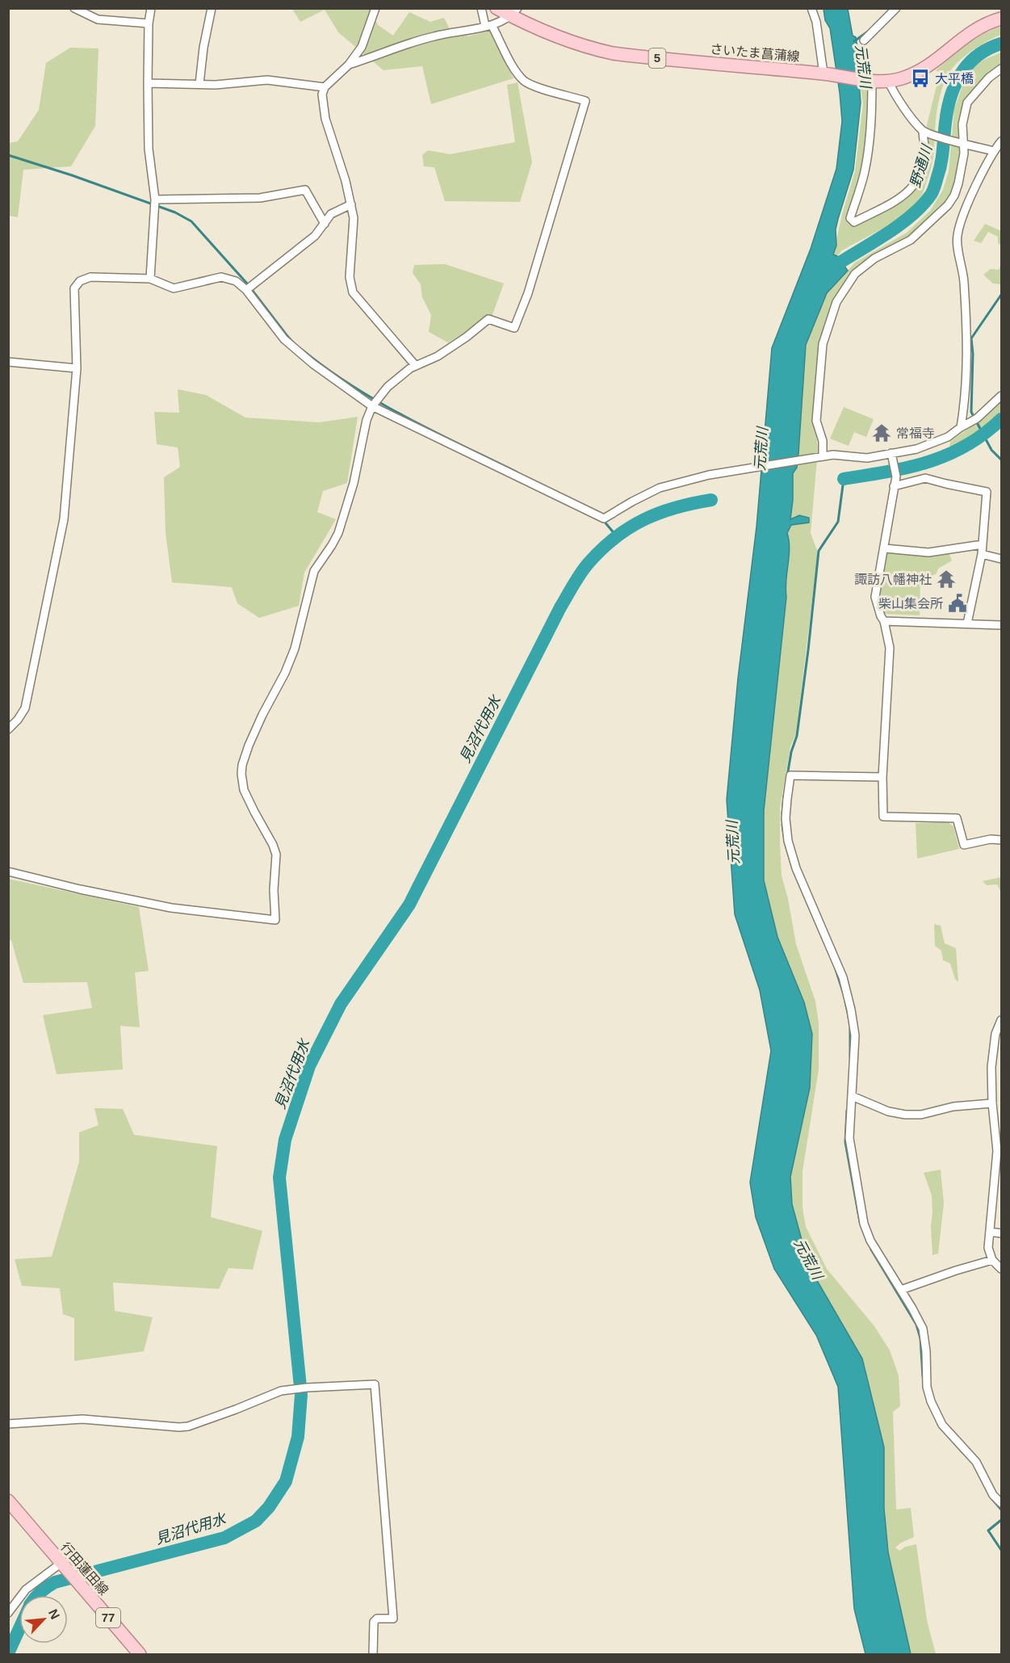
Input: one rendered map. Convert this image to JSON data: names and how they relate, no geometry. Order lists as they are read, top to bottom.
{
  "streets": {
    "main road": [
      "さいたま菖蒲線",
      "5",
      "行田蓮田線",
      "77"
    ]
  },
  "water": ["元荒川", "野通川", "見沼代用水"],
  "places": {
    "bus stop": ["大平橋"],
    "temple": ["常福寺", "諏訪八幡神社"],
    "public building": ["柴山集会所"]
  },
  "north": "top right"
}
